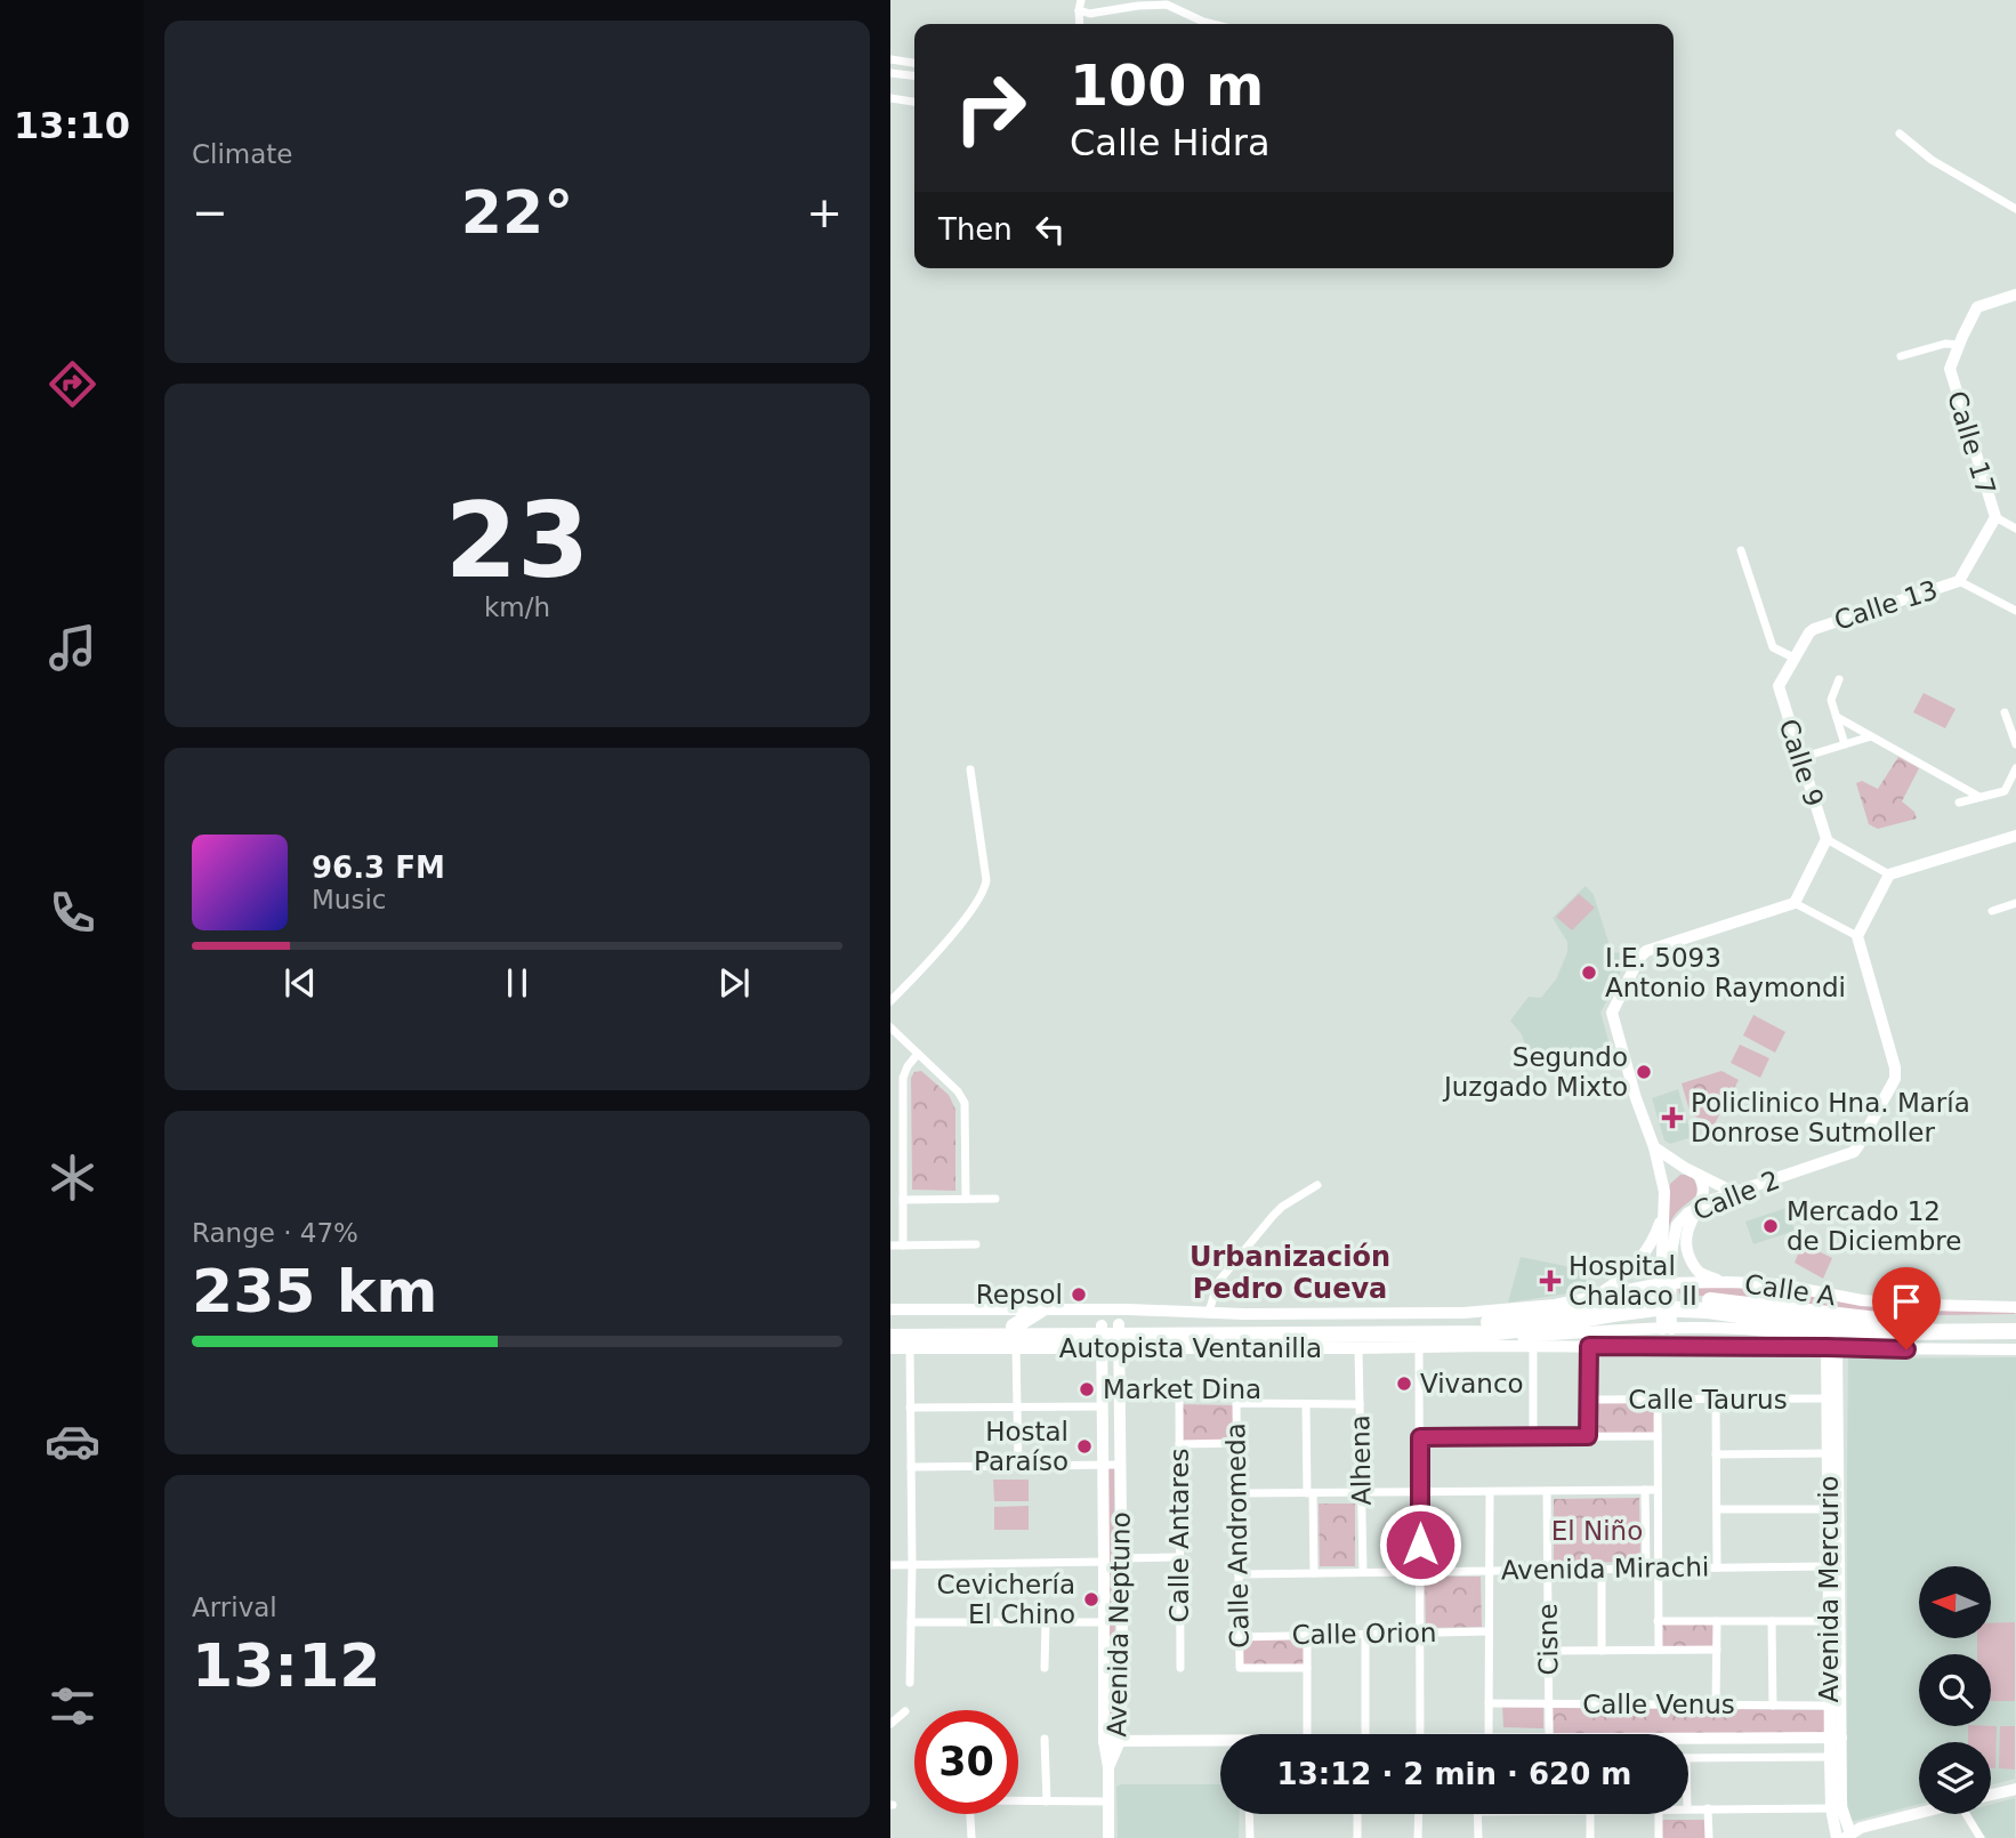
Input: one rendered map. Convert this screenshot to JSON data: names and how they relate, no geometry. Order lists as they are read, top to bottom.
{
  "streets": {
    "highway": ["Autopista Ventanilla"],
    "street": [
      "Calle 17",
      "Calle 13",
      "Calle 9",
      "Calle 2",
      "Calle A",
      "Calle Taurus",
      "Alhena",
      "Calle Antares",
      "Calle Andromeda",
      "Avenida Mirachi",
      "Avenida Mercurio",
      "Avenida Neptuno",
      "Calle Orion",
      "Cisne",
      "Calle Venus"
    ]
  },
  "crossings": [
    ["Calle 13", "Calle 9"],
    ["Calle 2", "Calle A"],
    ["Calle 2", "Autopista Ventanilla"],
    ["Calle A", "Autopista Ventanilla"],
    ["Autopista Ventanilla", "Alhena"],
    ["Autopista Ventanilla", "Avenida Mercurio"],
    ["Autopista Ventanilla", "Avenida Neptuno"],
    ["Calle Taurus", "Avenida Mercurio"],
    ["Alhena", "Avenida Mirachi"],
    ["Calle Andromeda", "Avenida Mirachi"],
    ["Calle Andromeda", "Calle Orion"],
    ["Avenida Mirachi", "Avenida Mercurio"],
    ["Avenida Mirachi", "Cisne"],
    ["Avenida Mercurio", "Calle Venus"],
    ["Cisne", "Calle Venus"]
  ],
  "districts": ["Urbanización Pedro Cueva"],
  "parks": ["El Niño"],
  "places": {
    "other": [
      "I.E. 5093 Antonio Raymondi",
      "Segundo Juzgado Mixto",
      "Mercado 12 de Diciembre",
      "Repsol",
      "Vivanco",
      "Market Dina",
      "Hostal Paraíso",
      "Cevichería El Chino"
    ],
    "health": ["Policlinico Hna. María Donrose Sutmoller", "Hospital Chalaco II"]
  },
  "north": "left",
  "page": {
    "tabs": "13:10",
    "tile": [
      "Climate",
      ["23", "km/h"],
      ["Range · 47%", "235 km"],
      ["Arrival", "13:12"]
    ],
    "turn": ["100 m", "Calle Hidra"],
    "heat": ["−", "22°", "+"],
    "then": "Then",
    "song": ["96.3 FM", "Music"],
    "limit": "30",
    "trip": "13:12 · 2 min · 620 m"
  }
}
